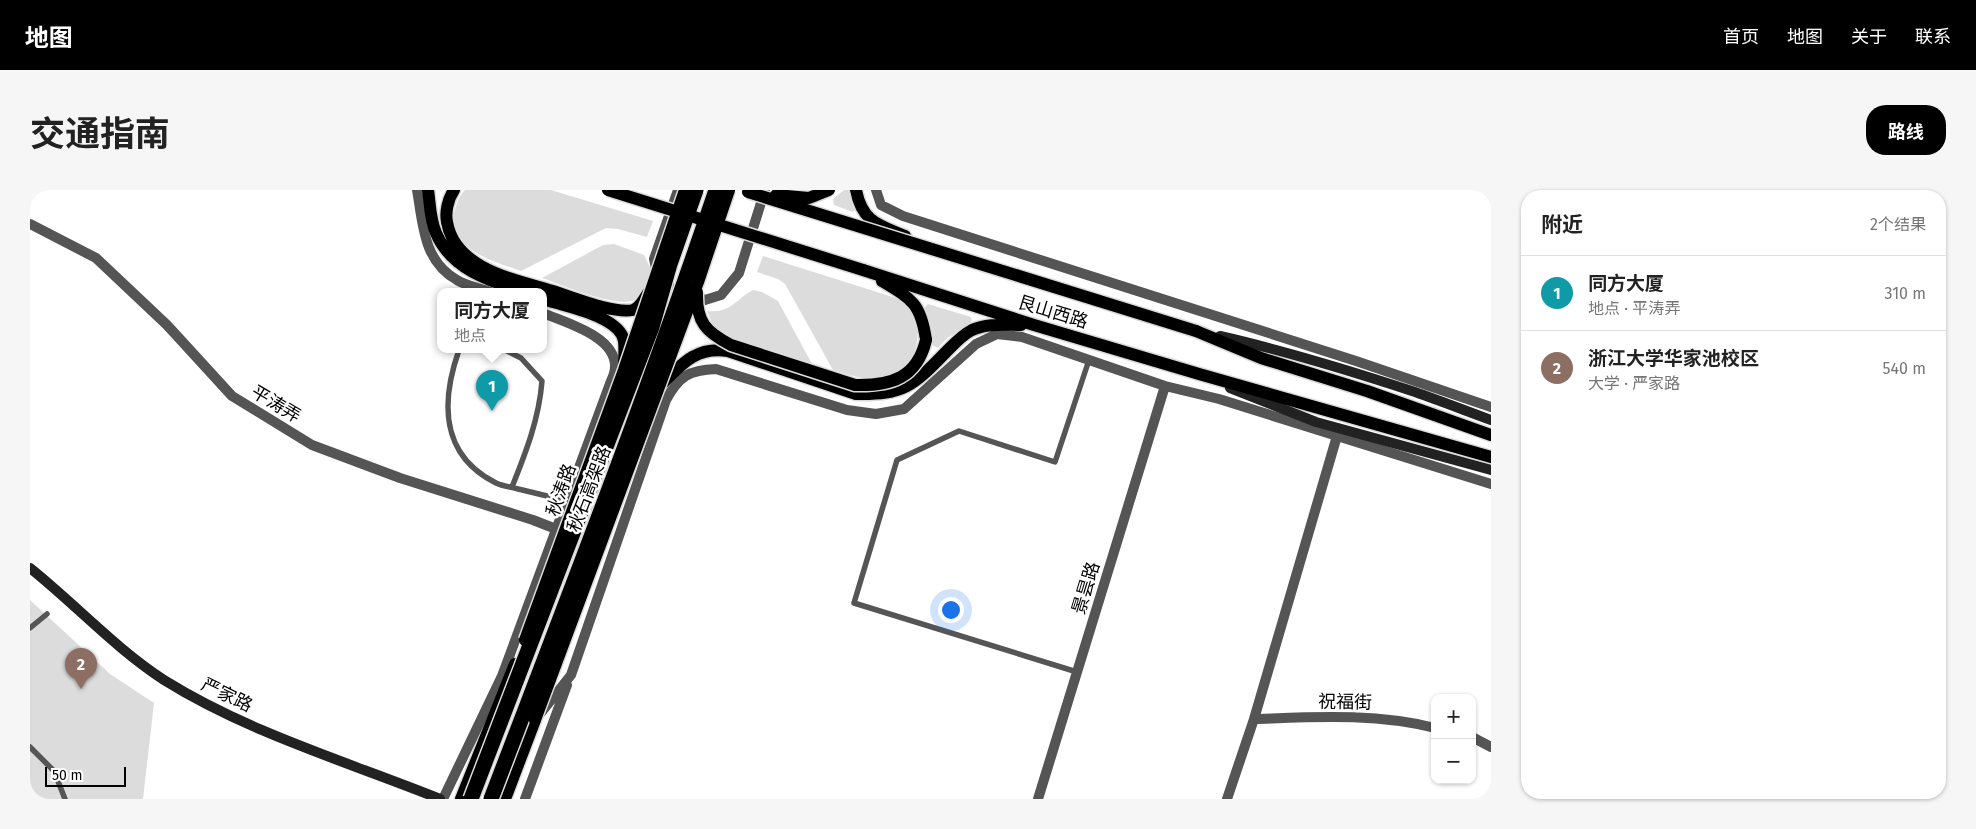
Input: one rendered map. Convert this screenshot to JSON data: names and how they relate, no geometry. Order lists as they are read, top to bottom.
{
  "streets": {
    "highway": ["秋石高架路"],
    "main road": ["艮山西路", "秋涛路", "严家路"],
    "street": ["平涛弄", "景昙路", "祝福街"]
  },
  "scale_bar": "50 m",
  "page": {
    "header": "地图",
    "nav": [
      "首页",
      "地图",
      "关于",
      "联系"
    ],
    "title": "交通指南",
    "buttons": "路线",
    "heading": ["附近", "2个结果"],
    "list": [
      {
        "mark": "1",
        "name": "同方大厦",
        "note": "地点 · 平涛弄",
        "value": "310 m"
      },
      {
        "mark": "2",
        "name": "浙江大学华家池校区",
        "note": "大学 · 严家路",
        "value": "540 m"
      }
    ],
    "popup": ["同方大厦", "地点"],
    "pins": ["1", "2"],
    "map_buttons": ["+", "−"],
    "scale": "50 m"
  }
}
